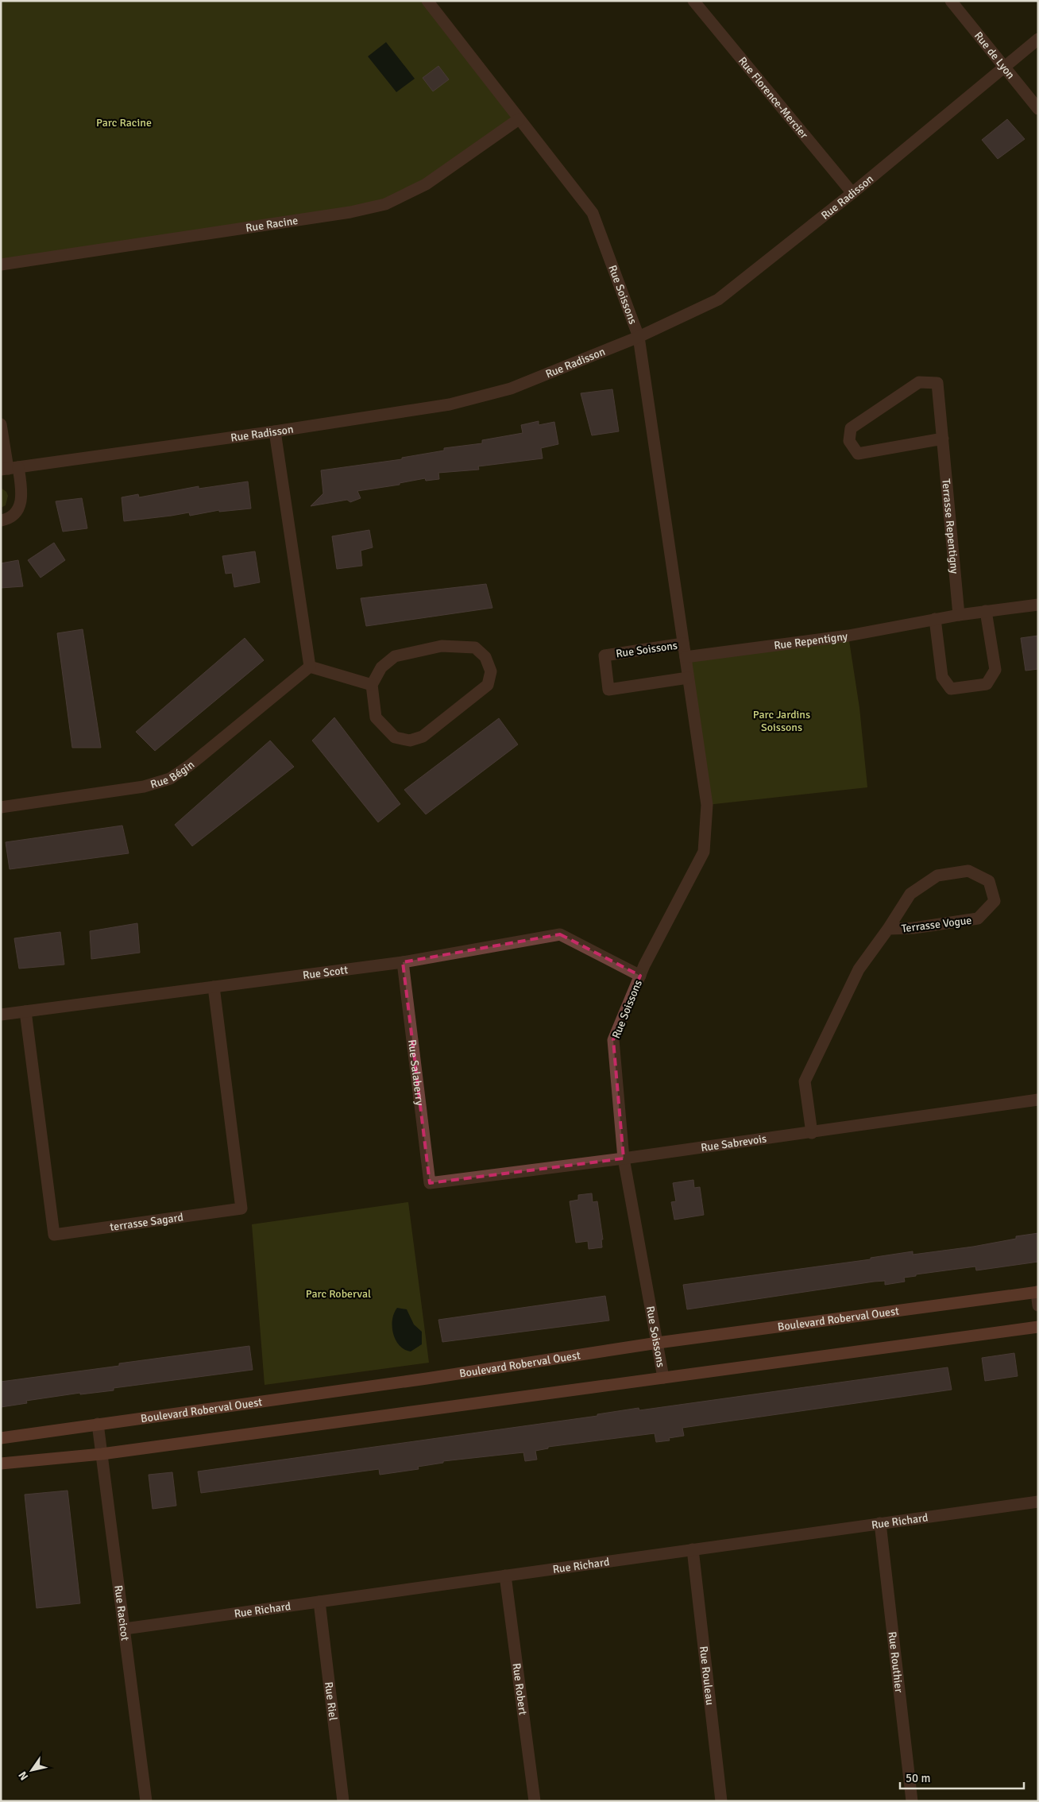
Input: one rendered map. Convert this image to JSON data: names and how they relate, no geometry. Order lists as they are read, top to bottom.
{
  "streets": {
    "street": [
      "Rue de Lyon",
      "Rue Florence-Mercier",
      "Rue Radisson",
      "Rue Racine",
      "Rue Soissons",
      "Terrasse Repentigny",
      "Rue Repentigny",
      "Rue Bégin",
      "Terrasse Vogue",
      "Rue Scott",
      "Rue Salaberry",
      "Rue Sabrevois",
      "terrasse Sagard",
      "Boulevard Roberval Ouest",
      "Rue Richard",
      "Rue Racicot",
      "Rue Routhier",
      "Rue Rouleau",
      "Rue Robert",
      "Rue Riel"
    ]
  },
  "crossings": [
    ["Rue de Lyon", "Rue Radisson"],
    ["Rue Florence-Mercier", "Rue Radisson"],
    ["Rue Radisson", "Rue Soissons"],
    ["Rue Racine", "Rue Soissons"],
    ["Rue Soissons", "Rue Repentigny"],
    ["Rue Soissons", "Rue Scott"],
    ["Rue Soissons", "Rue Sabrevois"],
    ["Rue Soissons", "Boulevard Roberval Ouest"],
    ["Terrasse Repentigny", "Rue Repentigny"],
    ["Terrasse Vogue", "Rue Sabrevois"],
    ["Rue Scott", "Rue Salaberry"],
    ["Rue Scott", "terrasse Sagard"],
    ["Rue Salaberry", "Rue Sabrevois"],
    ["Boulevard Roberval Ouest", "Rue Racicot"],
    ["Rue Richard", "Rue Racicot"],
    ["Rue Richard", "Rue Routhier"],
    ["Rue Richard", "Rue Rouleau"],
    ["Rue Richard", "Rue Robert"],
    ["Rue Richard", "Rue Riel"]
  ],
  "parks": ["Parc Racine", "Parc Jardins Soissons", "Parc Roberval"],
  "scale_bar": "50 m",
  "north": "bottom left"
}
